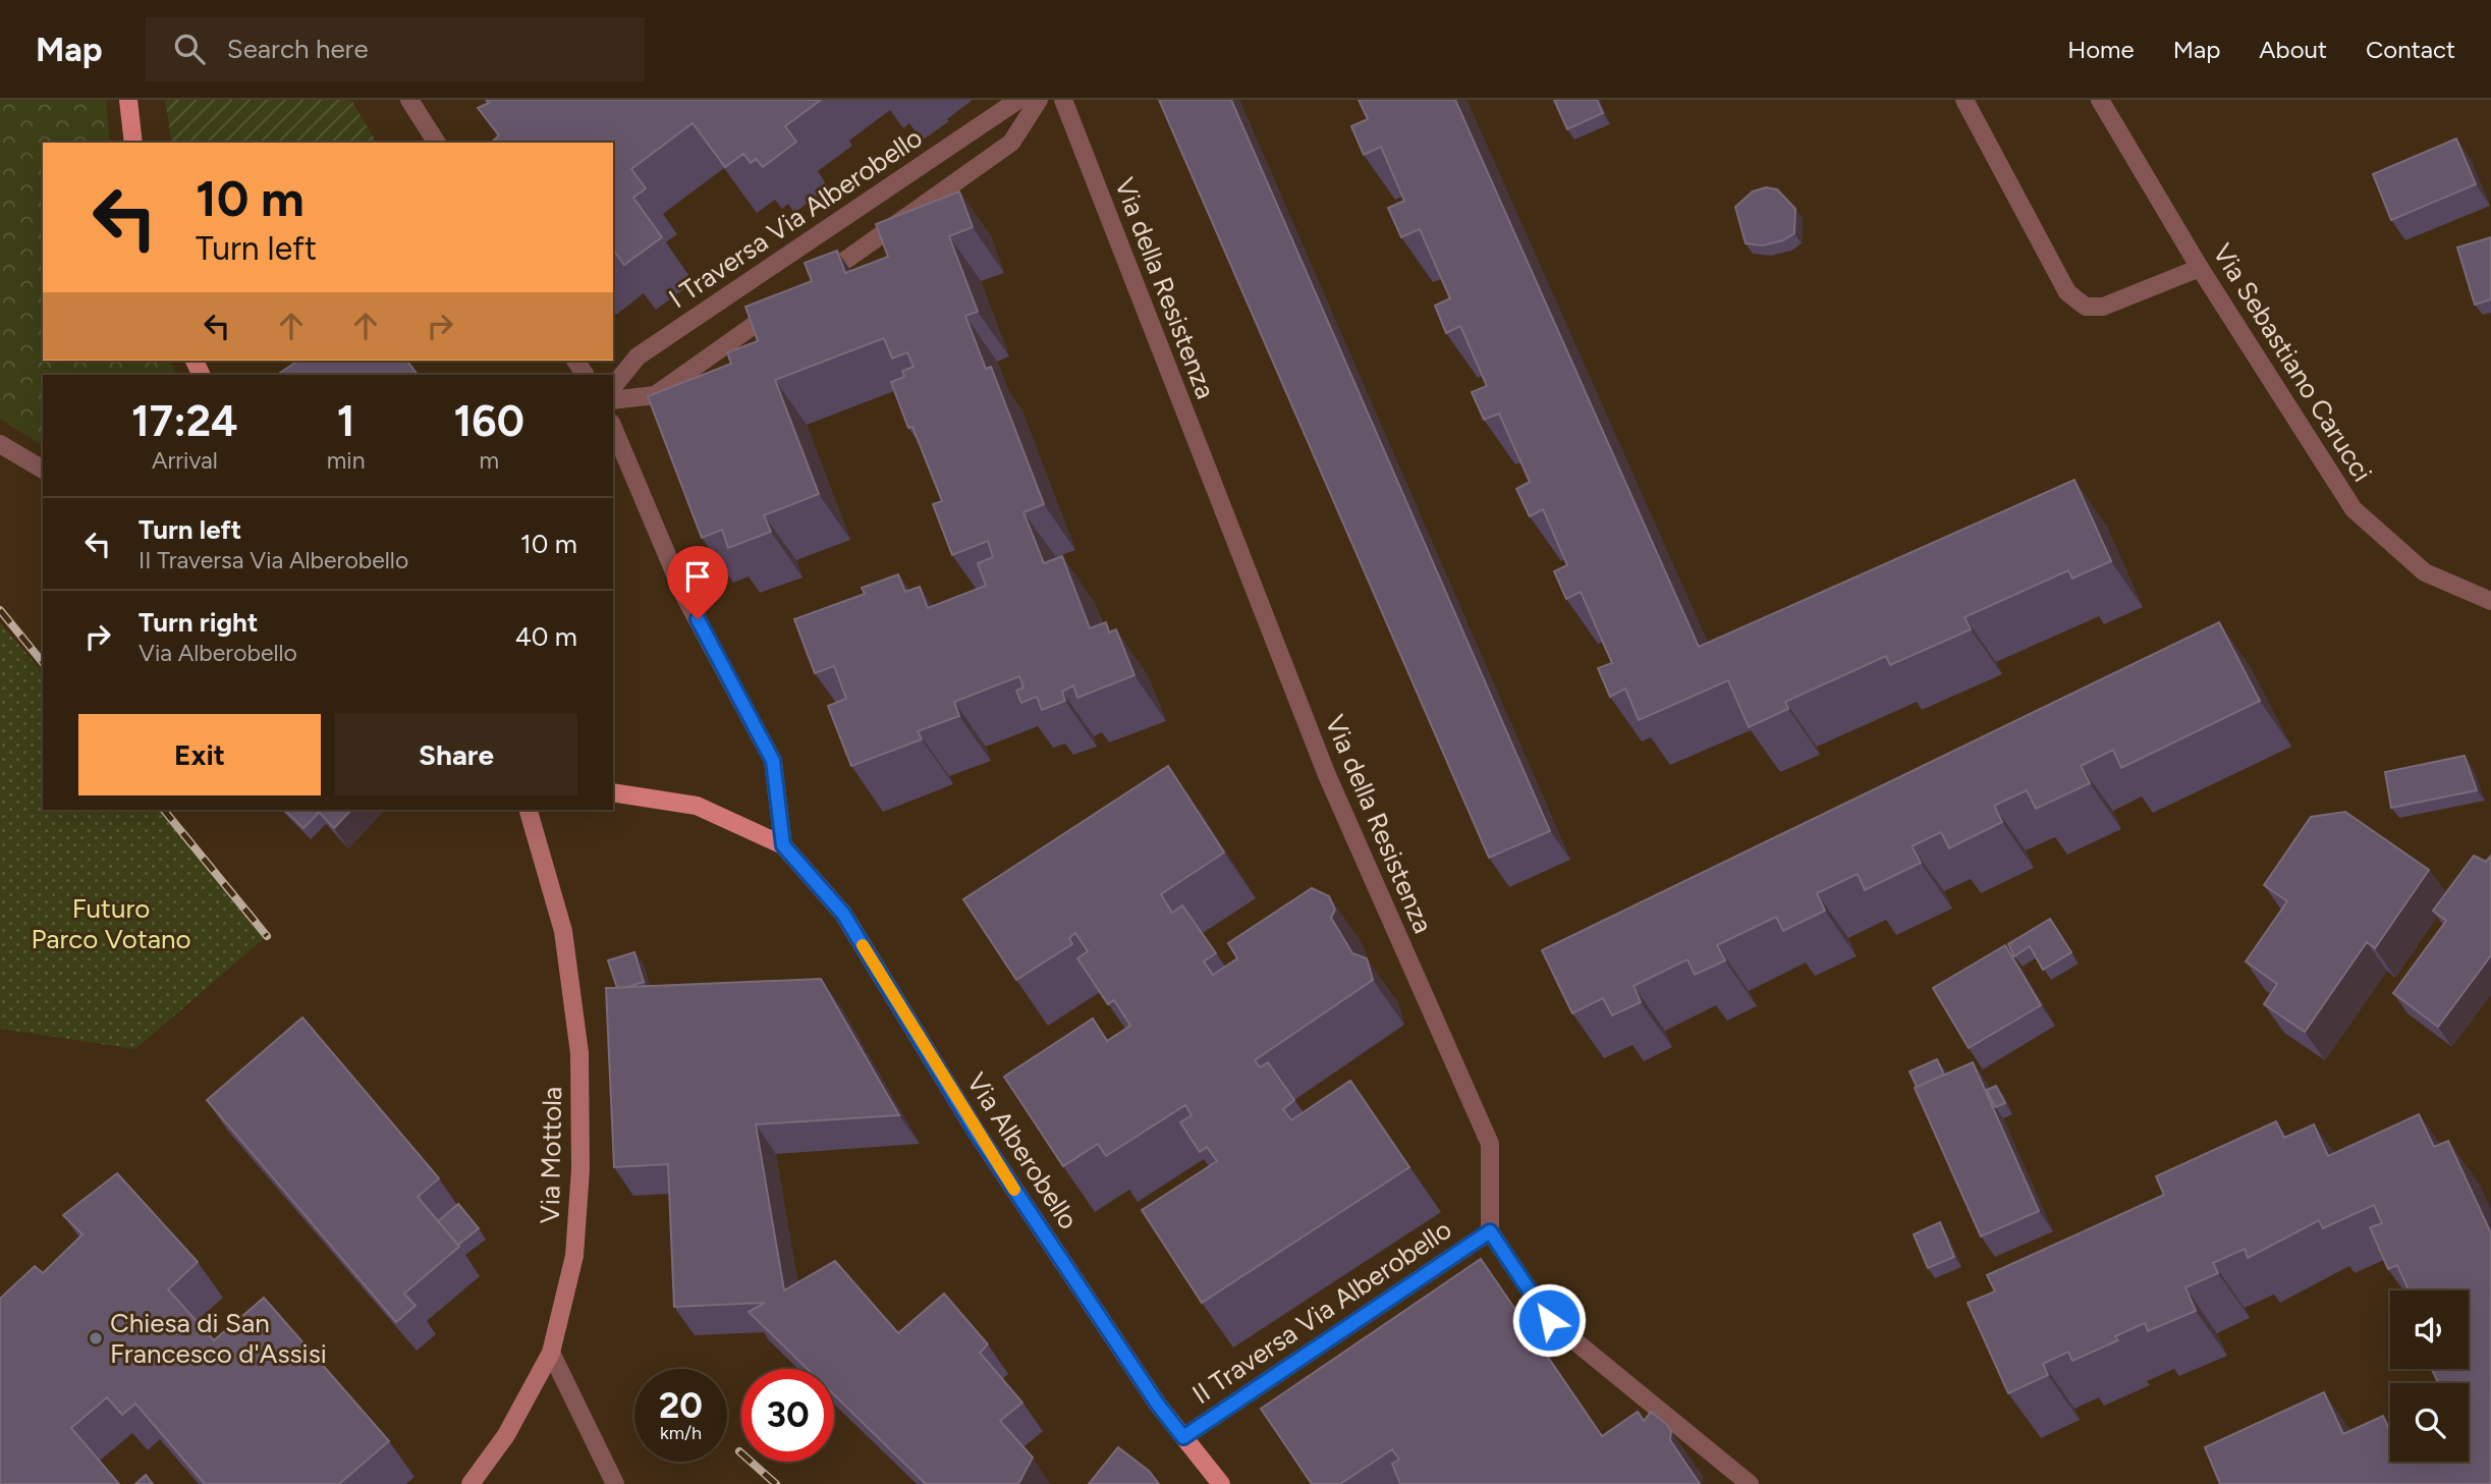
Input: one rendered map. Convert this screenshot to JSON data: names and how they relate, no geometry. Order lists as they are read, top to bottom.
{
  "streets": {
    "main road": ["Via Alberobello"],
    "street": [
      "I Traversa Via Alberobello",
      "Via della Resistenza",
      "Via Sebastiano Carucci",
      "Via Mottola",
      "II Traversa Via Alberobello"
    ]
  },
  "crossings": [
    ["Via della Resistenza", "II Traversa Via Alberobello"],
    ["Via Alberobello", "II Traversa Via Alberobello"]
  ],
  "parks": ["Futuro Parco Votano"],
  "places": ["Chiesa di San Francesco d'Assisi"],
  "page": {
    "header": "Map",
    "search": "Search here",
    "nav": [
      "Home",
      "Map",
      "About",
      "Contact"
    ],
    "turn": ["10 m", "Turn left"],
    "eta": [
      "17:24",
      "Arrival",
      "1",
      "min",
      "160",
      "m"
    ],
    "list": [
      {
        "name": "Turn left",
        "note": "II Traversa Via Alberobello",
        "value": "10 m"
      },
      {
        "name": "Turn right",
        "note": "Via Alberobello",
        "value": "40 m"
      }
    ],
    "buttons": ["Exit", "Share"],
    "speed": "20 km/h",
    "limit": "30"
  }
}
